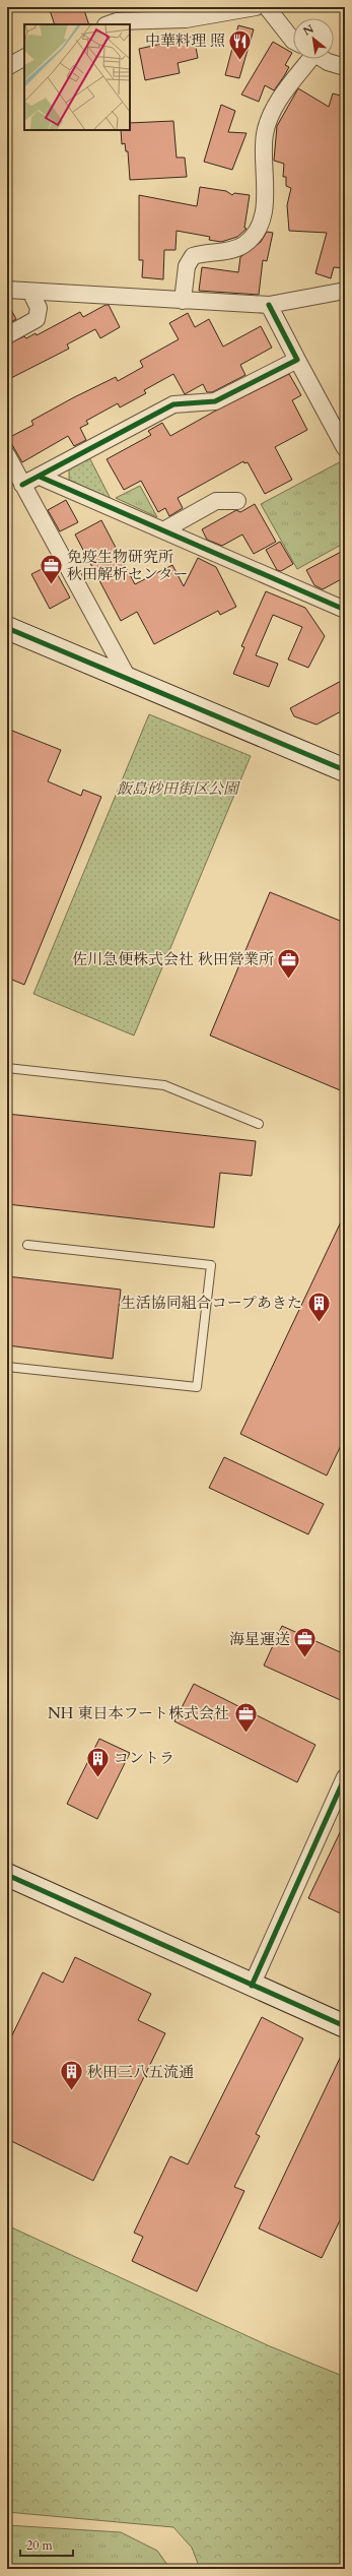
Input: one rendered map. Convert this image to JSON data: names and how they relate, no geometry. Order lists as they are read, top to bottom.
{
  "parks": ["飯島砂田街区公園"],
  "places": {
    "restaurant": ["中華料理 照"],
    "office": [
      "免疫生物研究所 秋田解析センター",
      "佐川急便株式会社 秋田営業所",
      "海星運送",
      "NH 東日本フート株式会社"
    ],
    "building": ["生活協同組合コープあきた", "コントラ", "秋田三八五流通"]
  },
  "scale_bar": "20 m",
  "north": "top left"
}
